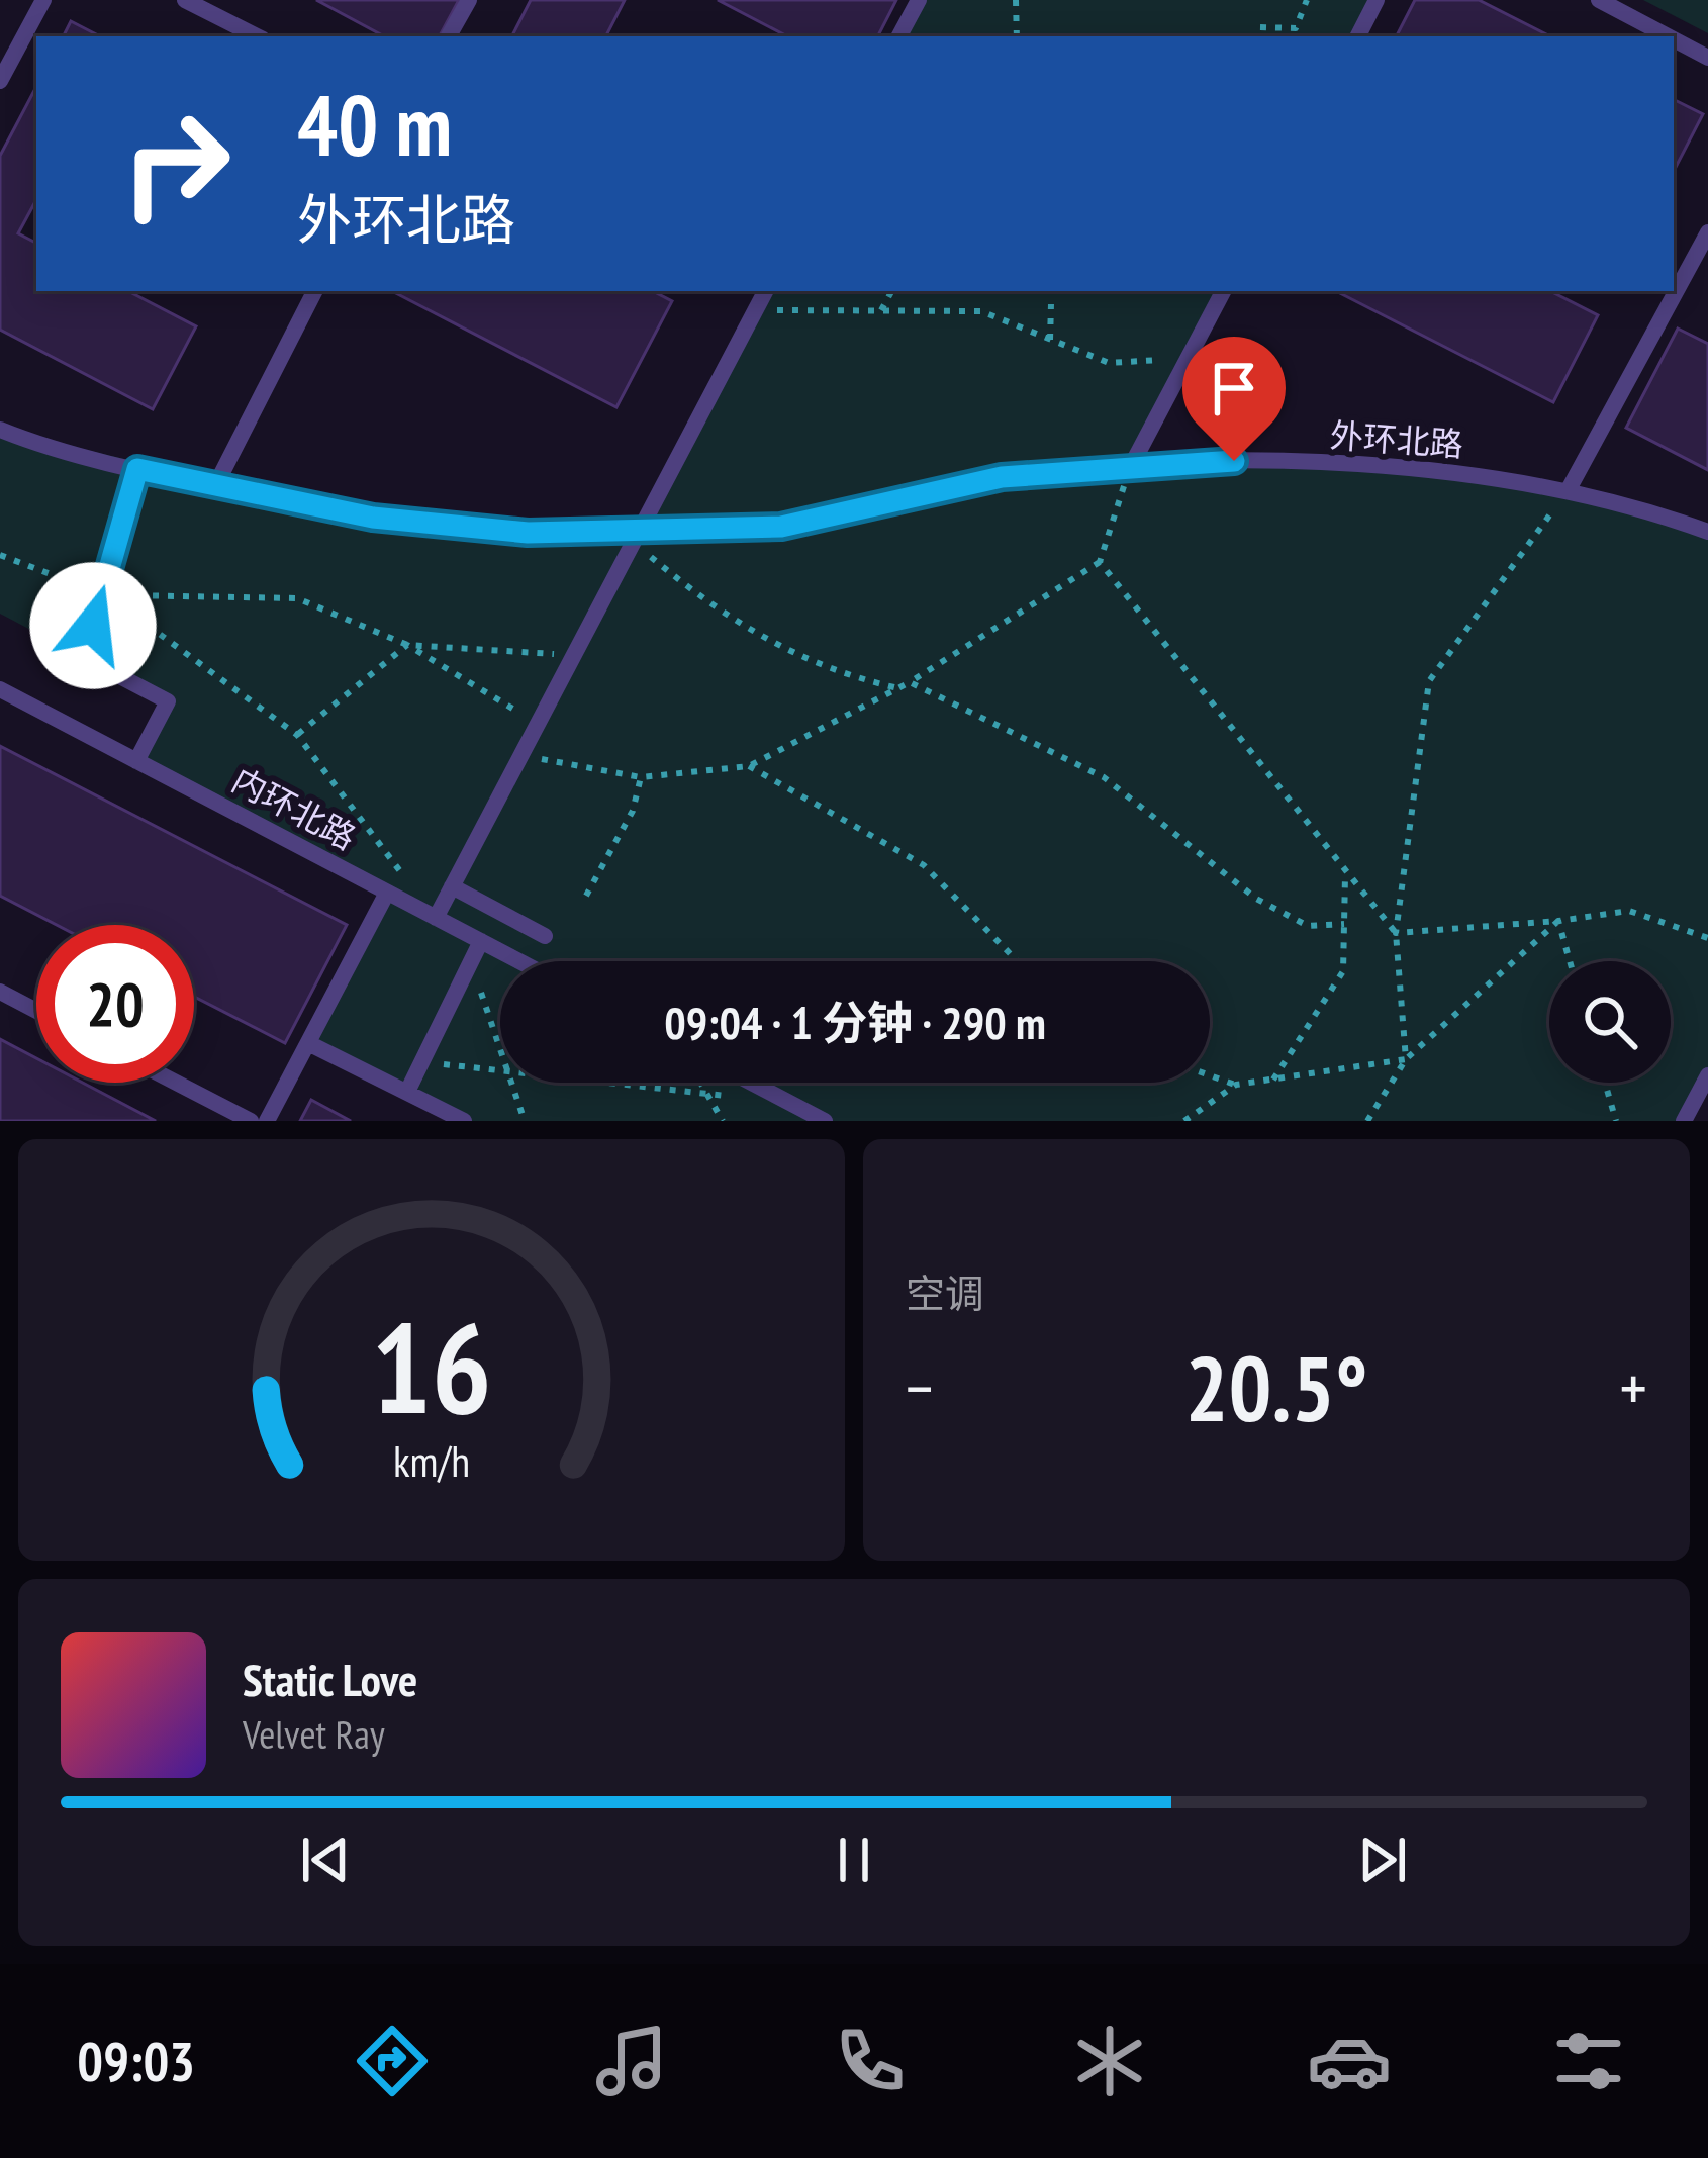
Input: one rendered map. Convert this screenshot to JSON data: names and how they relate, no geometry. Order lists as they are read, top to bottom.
{
  "streets": {
    "lane": ["外环北路", "内环北路"]
  },
  "page": {
    "turn": ["40 m", "外环北路"],
    "limit": "20",
    "trip": "09:04 · 1 分钟 · 290 m",
    "tile": "空调",
    "heat": ["−", "20.5°", "+"],
    "song": ["Static Love", "Velvet Ray"],
    "tabs": "09:03",
    "gauge": ["16", "km/h"]
  }
}
